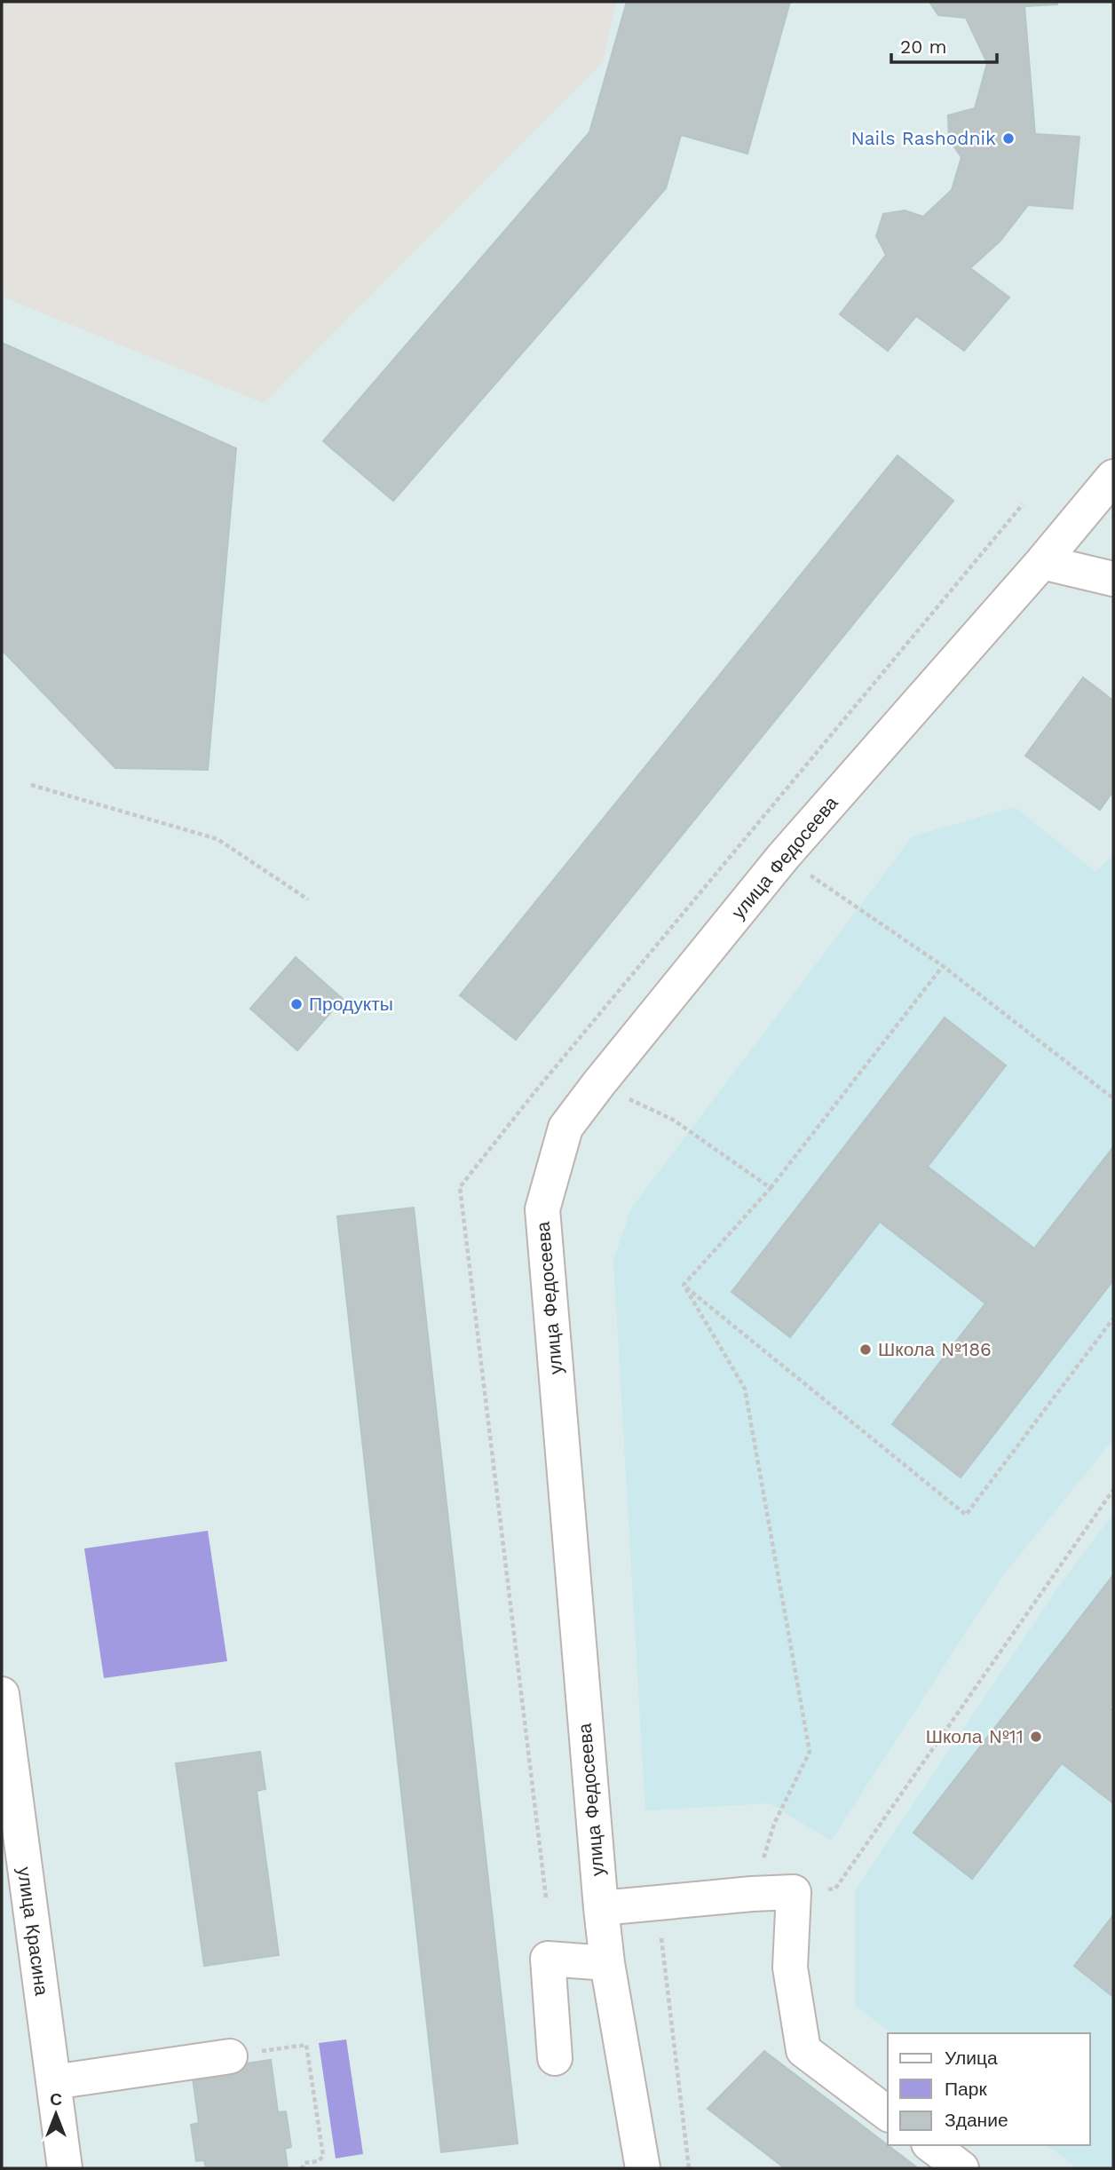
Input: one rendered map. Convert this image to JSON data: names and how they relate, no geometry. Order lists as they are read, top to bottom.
{
  "streets": {
    "street": ["улица Федосеева", "улица Красина"]
  },
  "places": [
    "Nails Rashodnik",
    "Продукты",
    "Школа №186",
    "Школа №11"
  ],
  "legend": ["Улица", "Парк", "Здание"],
  "scale_bar": "20 m",
  "north": "top"
}
